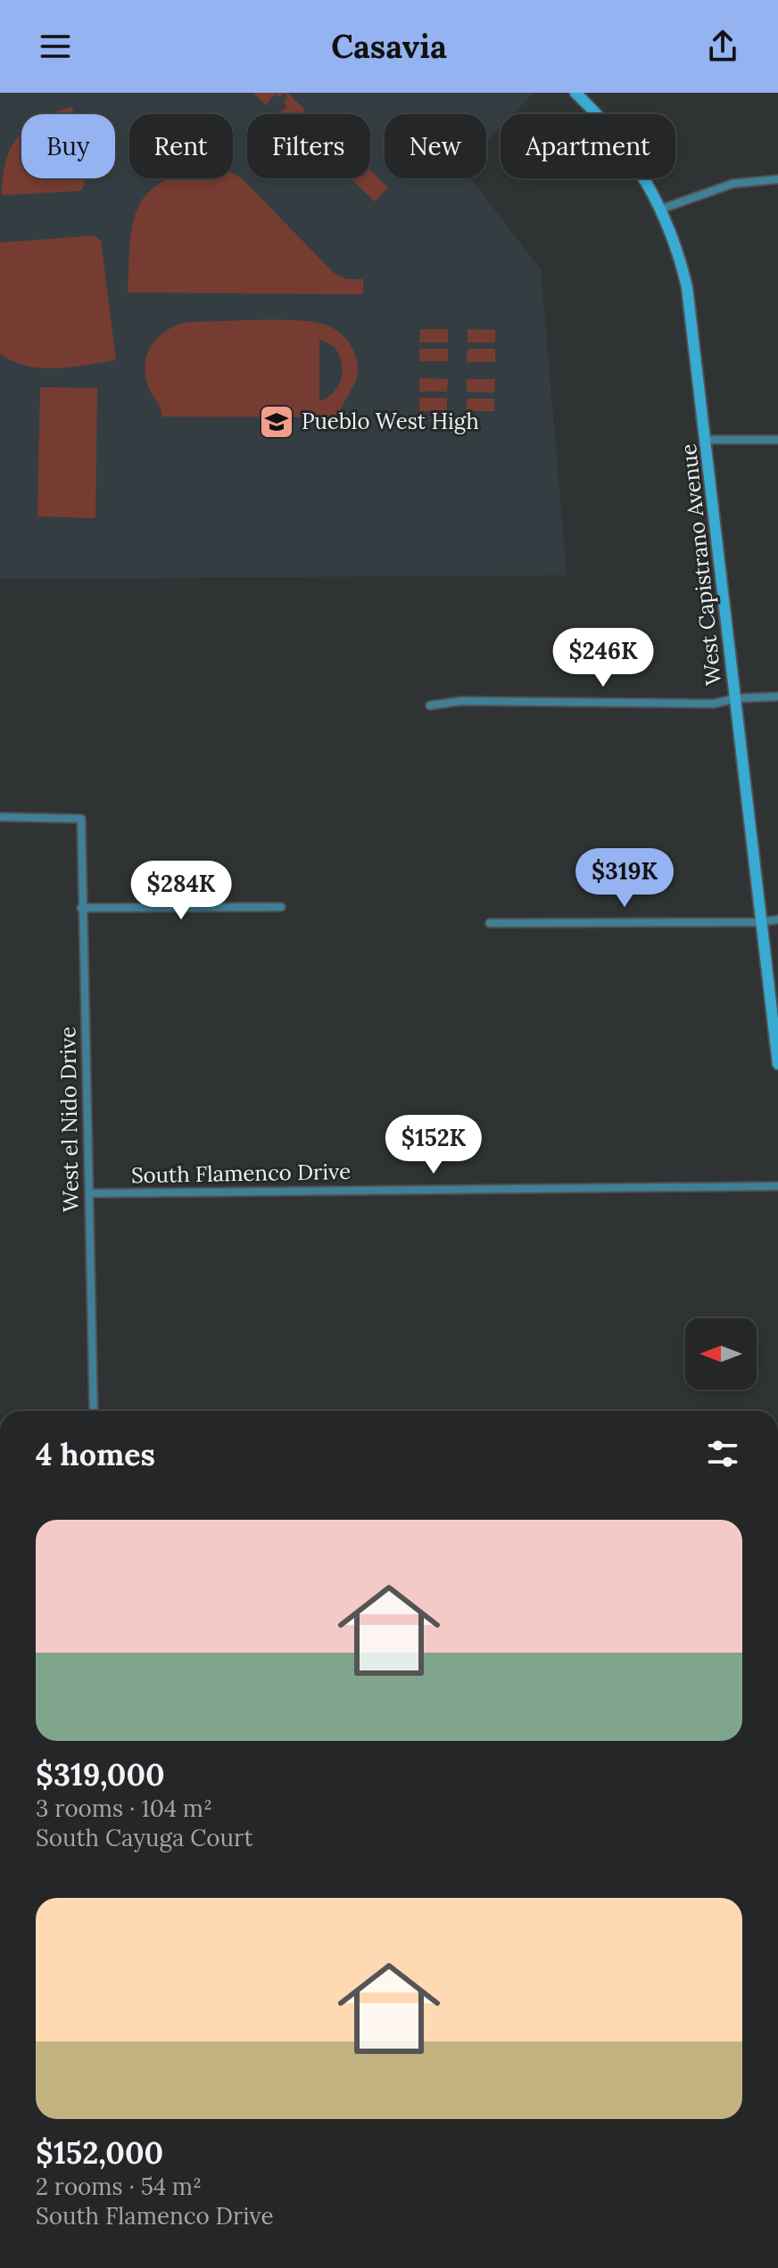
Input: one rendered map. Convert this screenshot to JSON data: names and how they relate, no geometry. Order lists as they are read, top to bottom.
{
  "streets": {
    "street": ["West Capistrano Avenue", "West el Nido Drive", "South Flamenco Drive"]
  },
  "crossings": [
    ["West el Nido Drive", "South Flamenco Drive"]
  ],
  "places": {
    "school or university": ["Pueblo West High"]
  },
  "north": "left",
  "page": {
    "header": "Casavia",
    "chip": [
      "Buy",
      "Rent",
      "Filters",
      "New",
      "Apartment"
    ],
    "price": [
      "$246K",
      "$319K",
      "$284K",
      "$152K"
    ],
    "heading": "4 homes",
    "list": [
      {
        "name": "$319,000",
        "note": "3 rooms · 104 m² · South Cayuga Court"
      },
      {
        "name": "$152,000",
        "note": "2 rooms · 54 m² · South Flamenco Drive"
      }
    ]
  }
}
